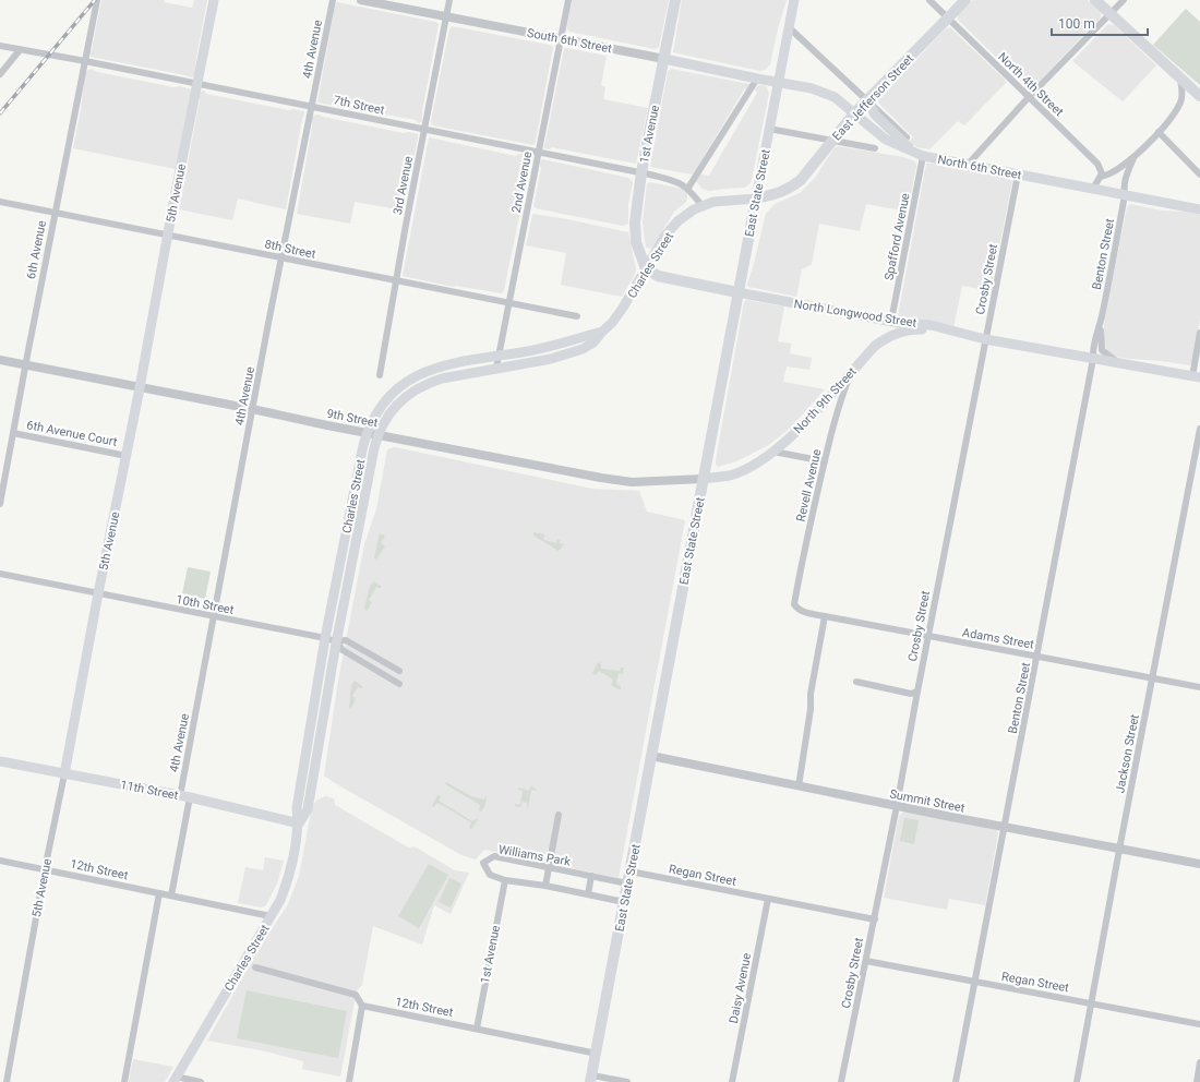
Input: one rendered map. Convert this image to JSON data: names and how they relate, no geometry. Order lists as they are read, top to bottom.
{
  "streets": {
    "main road": [
      "South 6th Street",
      "East Jefferson Street",
      "1st Avenue",
      "North 6th Street",
      "5th Avenue",
      "East State Street",
      "Charles Street",
      "North Longwood Street",
      "North 9th Street",
      "11th Street"
    ],
    "street": [
      "4th Avenue",
      "North 4th Street",
      "7th Street",
      "2nd Avenue",
      "3rd Avenue",
      "Spafford Avenue",
      "8th Street",
      "6th Avenue",
      "Benton Street",
      "Crosby Street",
      "9th Street",
      "6th Avenue Court",
      "Revell Avenue",
      "10th Street",
      "Adams Street",
      "Jackson Street",
      "Summit Street",
      "Williams Park",
      "12th Street",
      "Regan Street",
      "Daisy Avenue"
    ]
  },
  "crossings": [
    ["South 6th Street", "1st Avenue"],
    ["South 6th Street", "North 6th Street"],
    ["South 6th Street", "2nd Avenue"],
    ["South 6th Street", "3rd Avenue"],
    ["South 6th Street", "East State Street"],
    ["4th Avenue", "7th Street"],
    ["4th Avenue", "8th Street"],
    ["4th Avenue", "9th Street"],
    ["4th Avenue", "10th Street"],
    ["4th Avenue", "11th Street"],
    ["4th Avenue", "12th Street"],
    ["North 4th Street", "East Jefferson Street"],
    ["East Jefferson Street", "North 6th Street"],
    ["East Jefferson Street", "East State Street"],
    ["East Jefferson Street", "Charles Street"],
    ["7th Street", "1st Avenue"],
    ["7th Street", "2nd Avenue"],
    ["7th Street", "3rd Avenue"],
    ["7th Street", "5th Avenue"],
    ["7th Street", "6th Avenue"],
    ["7th Street", "Charles Street"],
    ["1st Avenue", "Charles Street"],
    ["1st Avenue", "Williams Park"],
    ["1st Avenue", "12th Street"],
    ["North 6th Street", "East State Street"],
    ["North 6th Street", "Spafford Avenue"],
    ["North 6th Street", "Benton Street"],
    ["North 6th Street", "Crosby Street"],
    ["2nd Avenue", "8th Street"],
    ["2nd Avenue", "Charles Street"],
    ["3rd Avenue", "8th Street"],
    ["5th Avenue", "8th Street"],
    ["5th Avenue", "9th Street"],
    ["5th Avenue", "6th Avenue Court"],
    ["5th Avenue", "10th Street"],
    ["5th Avenue", "11th Street"],
    ["5th Avenue", "12th Street"],
    ["East State Street", "Charles Street"],
    ["East State Street", "North Longwood Street"],
    ["East State Street", "North 9th Street"],
    ["East State Street", "9th Street"],
    ["East State Street", "Summit Street"],
    ["East State Street", "Williams Park"],
    ["East State Street", "12th Street"],
    ["East State Street", "Regan Street"],
    ["Spafford Avenue", "North Longwood Street"],
    ["8th Street", "6th Avenue"],
    ["6th Avenue", "9th Street"],
    ["6th Avenue", "6th Avenue Court"],
    ["Benton Street", "North Longwood Street"],
    ["Benton Street", "Adams Street"],
    ["Benton Street", "Summit Street"],
    ["Benton Street", "Regan Street"],
    ["Charles Street", "9th Street"],
    ["Charles Street", "10th Street"],
    ["Charles Street", "11th Street"],
    ["Charles Street", "12th Street"],
    ["Crosby Street", "North Longwood Street"],
    ["Crosby Street", "Adams Street"],
    ["Crosby Street", "Summit Street"],
    ["Crosby Street", "Regan Street"],
    ["North Longwood Street", "North 9th Street"],
    ["North 9th Street", "9th Street"],
    ["North 9th Street", "Revell Avenue"],
    ["Revell Avenue", "Adams Street"],
    ["Adams Street", "Jackson Street"],
    ["Jackson Street", "Summit Street"],
    ["Jackson Street", "Regan Street"],
    ["Regan Street", "Daisy Avenue"]
  ],
  "scale_bar": "100 m"
}
